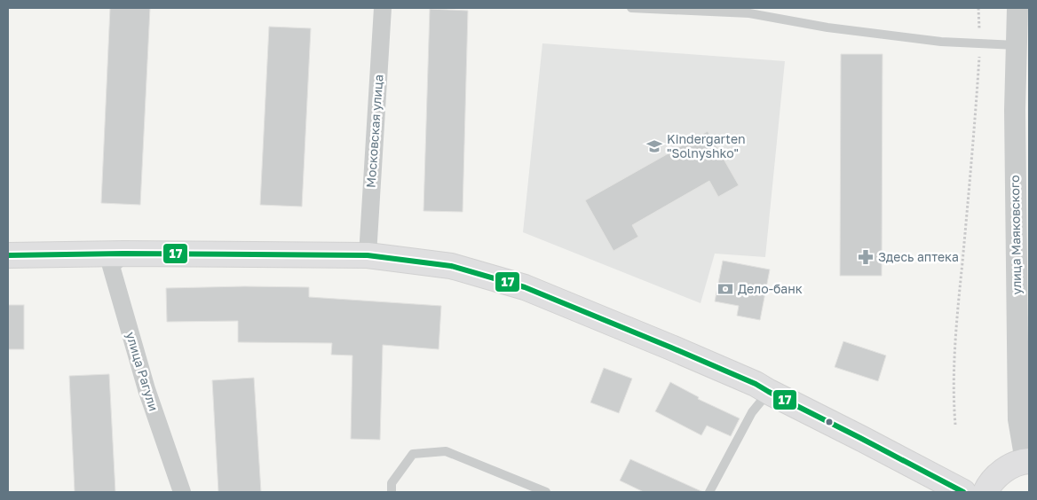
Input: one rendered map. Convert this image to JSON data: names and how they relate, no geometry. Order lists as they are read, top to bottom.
{
  "streets": {
    "street": ["Московская улица", "улица Маяковского", "улица Рагули"]
  },
  "places": {
    "school or university": ["Kindergarten \"Solnyshko\""],
    "pharmacy": ["Здесь аптека"],
    "bank": ["Дело-банк"]
  },
  "lines": ["transit line 17"]
}
